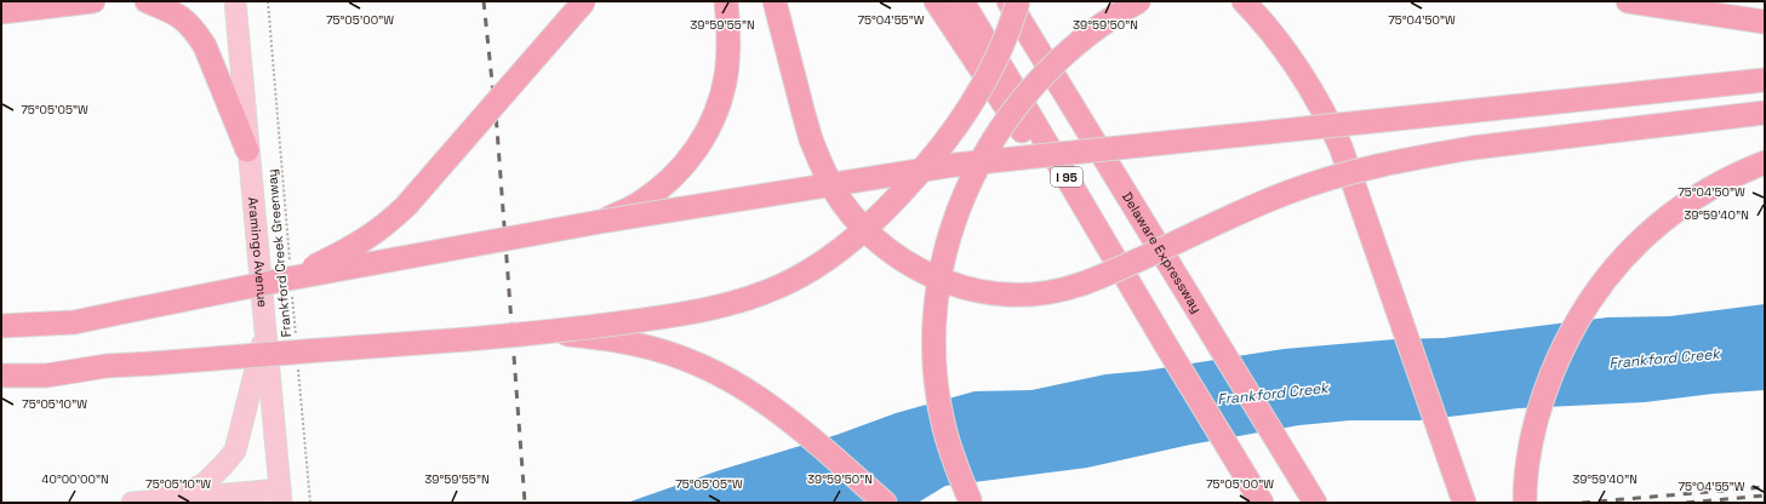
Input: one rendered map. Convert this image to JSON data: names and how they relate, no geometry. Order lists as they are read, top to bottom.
{
  "streets": {
    "highway": ["I 95", "Delaware Expressway"],
    "main road": ["Aramingo Avenue"],
    "path": ["Frankford Creek Greenway"]
  },
  "water": ["Frankford Creek"],
  "coordinates": [
    "75°05'00\"W",
    "75°04'55\"W",
    "75°04'50\"W",
    "39°59'55\"N",
    "39°59'50\"N",
    "75°05'05\"W",
    "39°59'40\"N",
    "75°05'10\"W",
    "40°00'00\"N"
  ]
}
